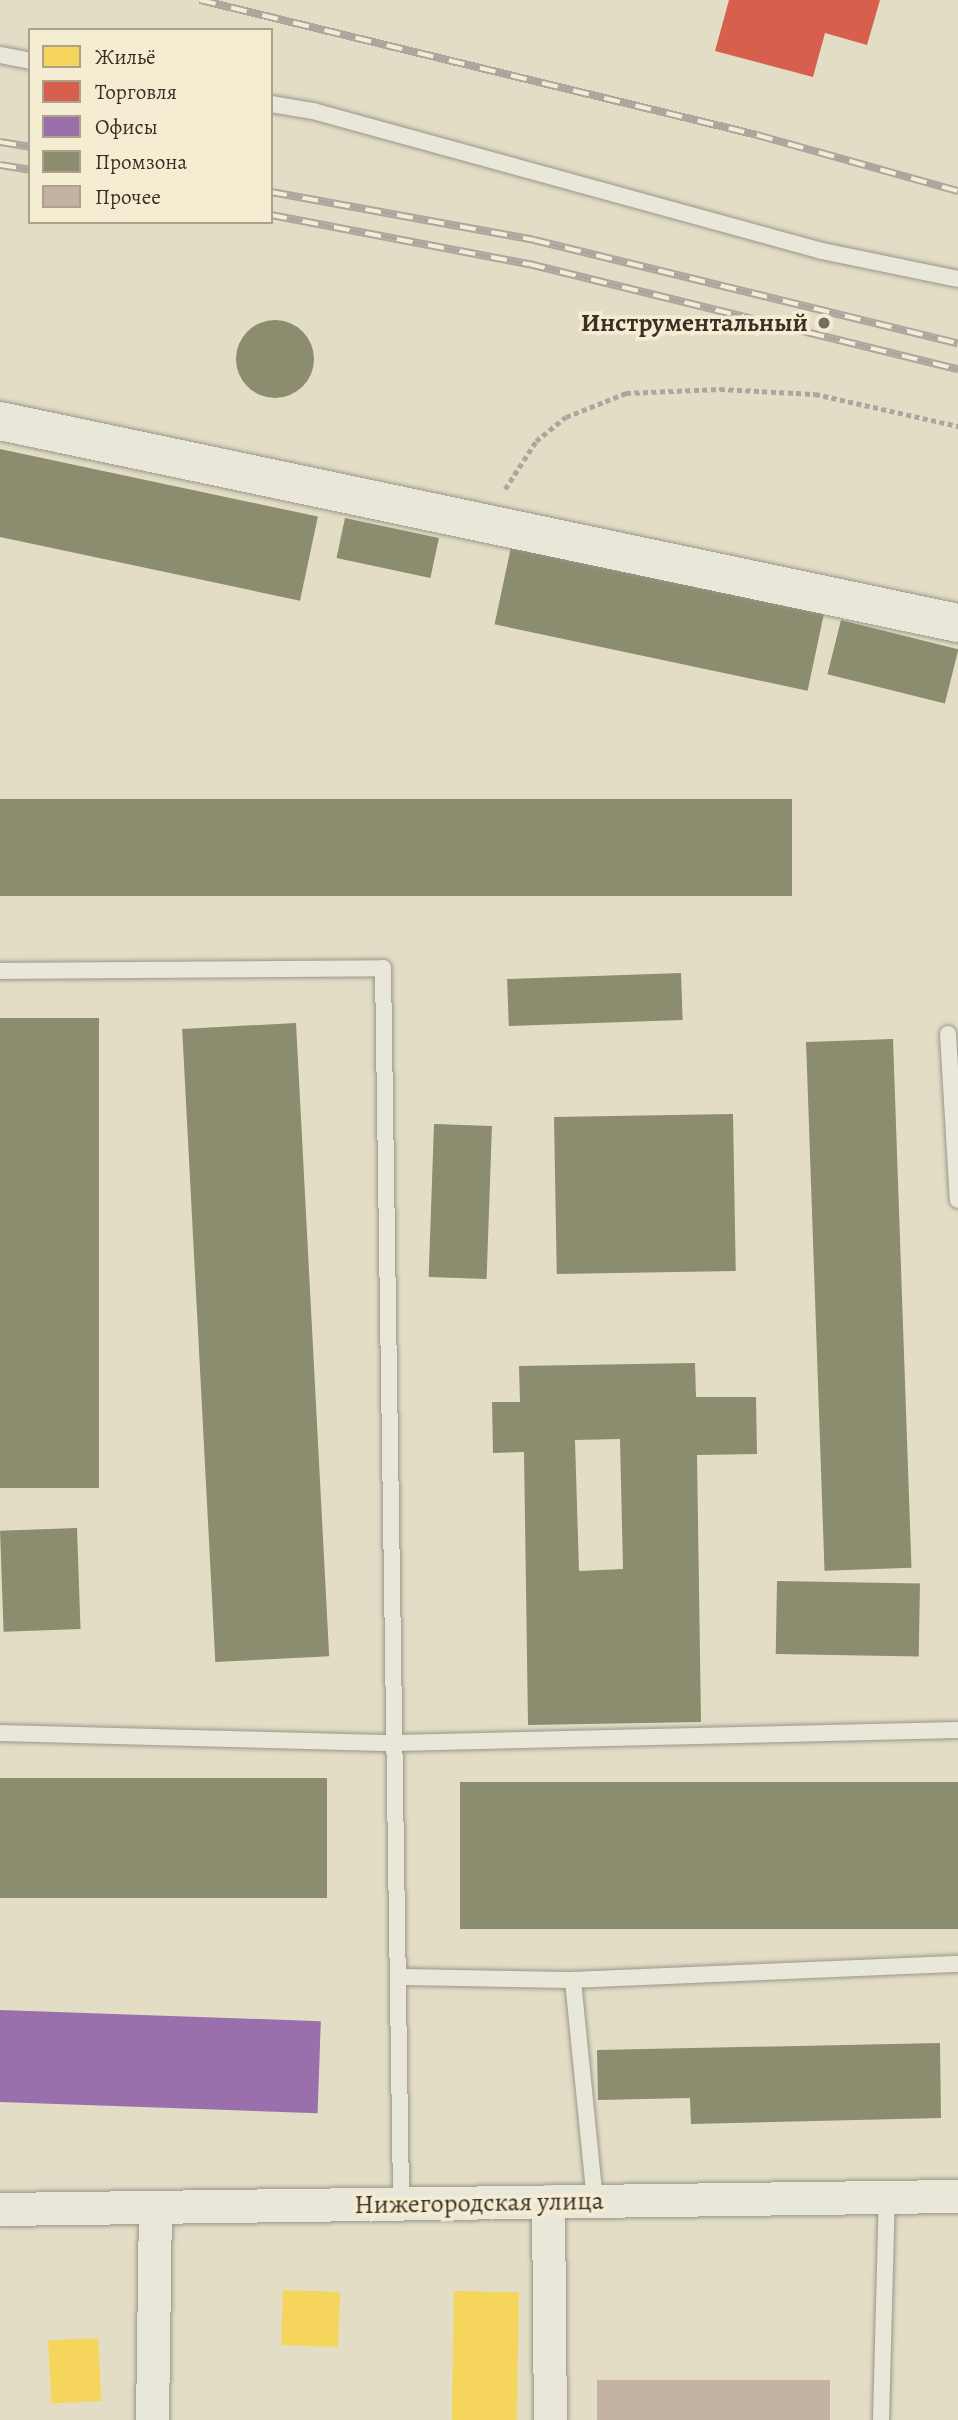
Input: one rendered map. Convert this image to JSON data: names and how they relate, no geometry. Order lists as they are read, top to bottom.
{
  "streets": {
    "street": ["Нижегородская улица"]
  },
  "places": ["Инструментальный"],
  "legend": [
    "Жильё",
    "Торговля",
    "Офисы",
    "Промзона",
    "Прочее"
  ]
}
